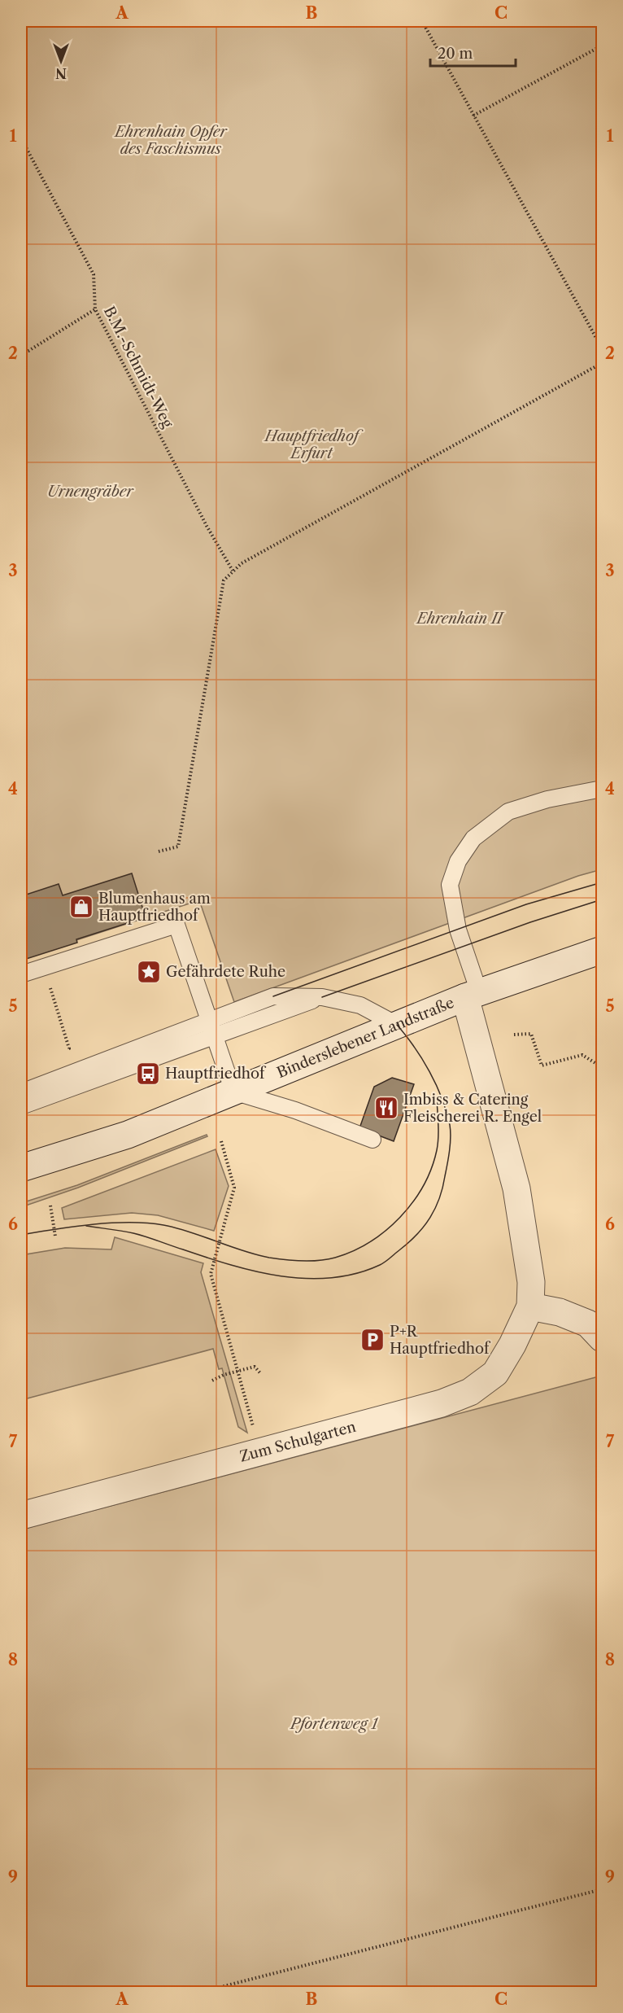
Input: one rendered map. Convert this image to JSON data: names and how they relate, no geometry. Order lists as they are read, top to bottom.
{
  "streets": {
    "street": ["Binderslebener Landstraße", "Zum Schulgarten"],
    "path": ["B.M.-Schmidt-Weg"]
  },
  "crossings": [
    ["Binderslebener Landstraße", "Zum Schulgarten"]
  ],
  "parks": [
    "Ehrenhain Opfer des Faschismus",
    "Hauptfriedhof Erfurt",
    "Urnengräber",
    "Ehrenhain II",
    "Pfortenweg 1"
  ],
  "places": {
    "shop": ["Blumenhaus am Hauptfriedhof"],
    "place": ["Gefährdete Ruhe"],
    "bus stop": ["Hauptfriedhof"],
    "restaurant": ["Imbiss & Catering Fleischerei R. Engel"],
    "parking": ["P+R Hauptfriedhof"]
  },
  "scale_bar": "20 m",
  "north": "bottom",
  "grid": {
    "columns": ["A", "B", "C"],
    "rows": [
      "1",
      "2",
      "3",
      "4",
      "5",
      "6",
      "7",
      "8",
      "9"
    ]
  }
}
